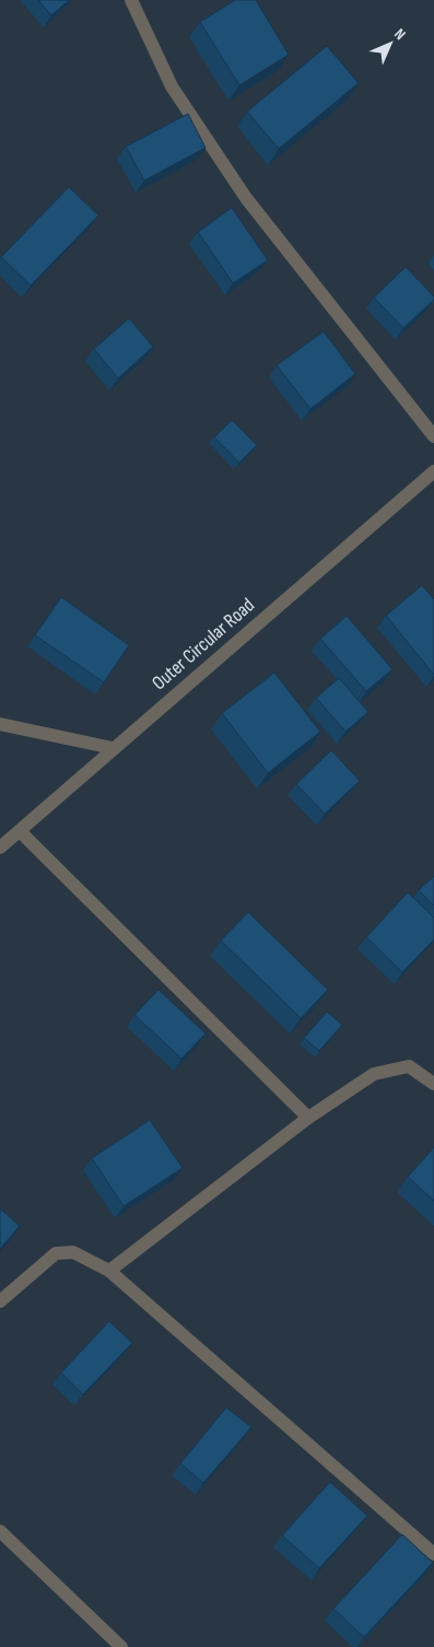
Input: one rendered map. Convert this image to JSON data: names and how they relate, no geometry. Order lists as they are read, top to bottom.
{
  "streets": {
    "street": ["Outer Circular Road"]
  },
  "north": "top right"
}
